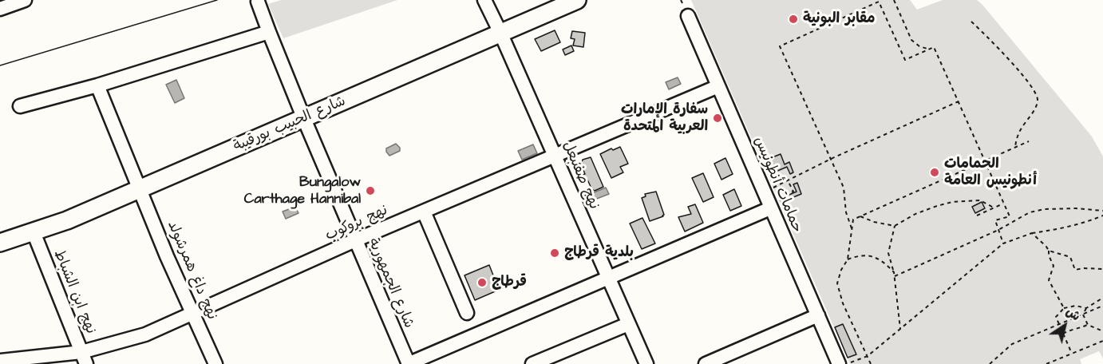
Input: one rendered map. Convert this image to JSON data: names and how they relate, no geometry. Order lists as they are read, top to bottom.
{
  "streets": {
    "main road": ["شارع الحبيب بورقيبة"],
    "street": [
      "نهج صفنبعل",
      "حمامات أنطونيس",
      "نهج بروكوب",
      "نهج داغ همرشولد",
      "شارع الجمهورية",
      "نهج ابن الشباط"
    ]
  },
  "crossings": [
    ["شارع الحبيب بورقيبة", "نهج صفنبعل"],
    ["شارع الحبيب بورقيبة", "نهج داغ همرشولد"],
    ["شارع الحبيب بورقيبة", "شارع الجمهورية"],
    ["شارع الحبيب بورقيبة", "نهج ابن الشباط"],
    ["نهج صفنبعل", "نهج بروكوب"],
    ["حمامات أنطونيس", "نهج بروكوب"],
    ["نهج بروكوب", "نهج داغ همرشولد"],
    ["نهج بروكوب", "شارع الجمهورية"],
    ["نهج بروكوب", "نهج ابن الشباط"]
  ],
  "places": [
    "مقابر البونية",
    "سفارة الإمارات العربية المتحدة",
    "الحمامات أنطونيس العامة",
    "Bungalow Carthage Hannibal",
    "بلدية قرطاج",
    "قرطاج"
  ],
  "north": "top right"
}
